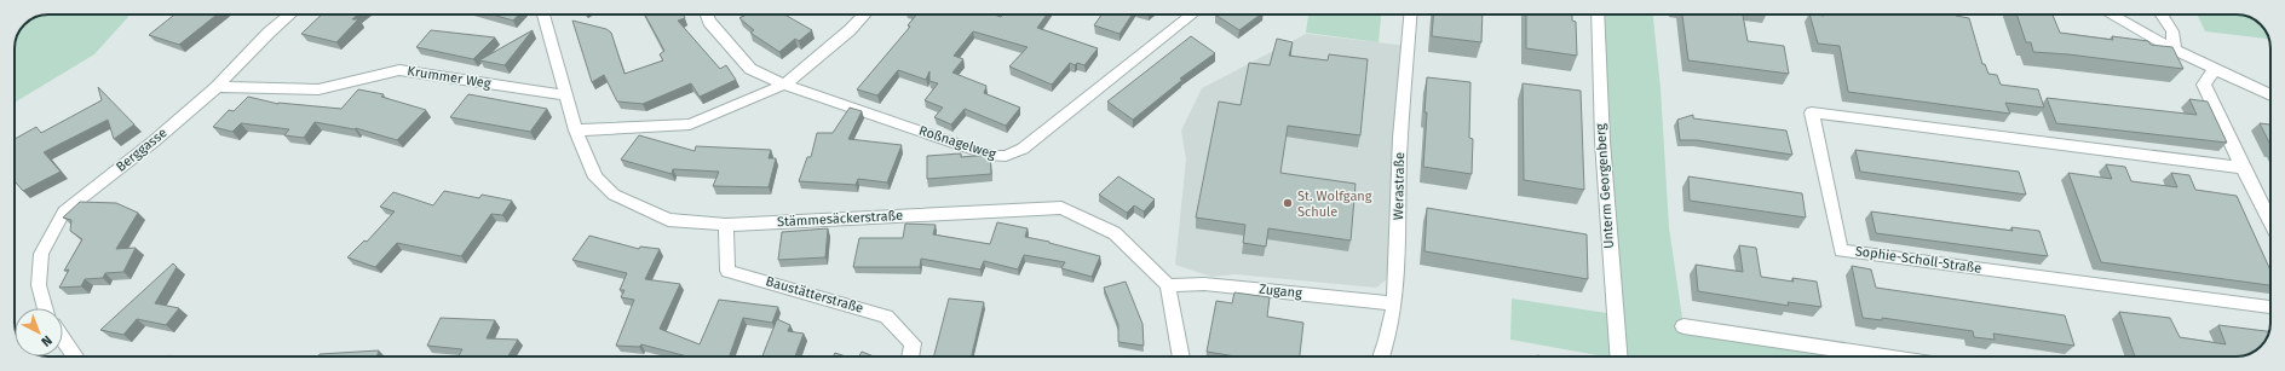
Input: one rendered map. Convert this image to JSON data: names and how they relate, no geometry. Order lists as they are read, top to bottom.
{
  "streets": {
    "street": [
      "Krummer Weg",
      "Roßnagelweg",
      "Berggasse",
      "Werastraße",
      "Unterm Georgenberg",
      "Stämmesäckerstraße",
      "Sophie-Scholl-Straße",
      "Zugang",
      "Baustätterstraße"
    ]
  },
  "crossings": [
    ["Krummer Weg", "Berggasse"],
    ["Krummer Weg", "Stämmesäckerstraße"],
    ["Werastraße", "Zugang"],
    ["Stämmesäckerstraße", "Zugang"],
    ["Stämmesäckerstraße", "Baustätterstraße"]
  ],
  "places": ["St. Wolfgang Schule"],
  "north": "bottom right"
}
